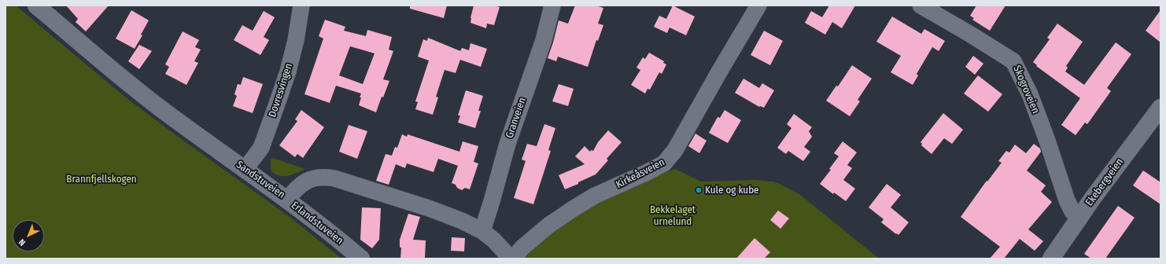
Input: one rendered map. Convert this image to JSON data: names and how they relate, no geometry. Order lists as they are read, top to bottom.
{
  "streets": {
    "street": [
      "Skogroveien",
      "Dovresvingen",
      "Granveien",
      "Kirkeåsveien",
      "Sandstuveien",
      "Ekebergveien",
      "Erlandstuveien"
    ]
  },
  "crossings": [
    ["Skogroveien", "Ekebergveien"],
    ["Dovresvingen", "Sandstuveien"],
    ["Granveien", "Sandstuveien"],
    ["Kirkeåsveien", "Sandstuveien"],
    ["Sandstuveien", "Erlandstuveien"]
  ],
  "parks": ["Brannfjellskogen", "Bekkelaget urnelund"],
  "places": ["Kule og kube"],
  "north": "bottom left"
}
